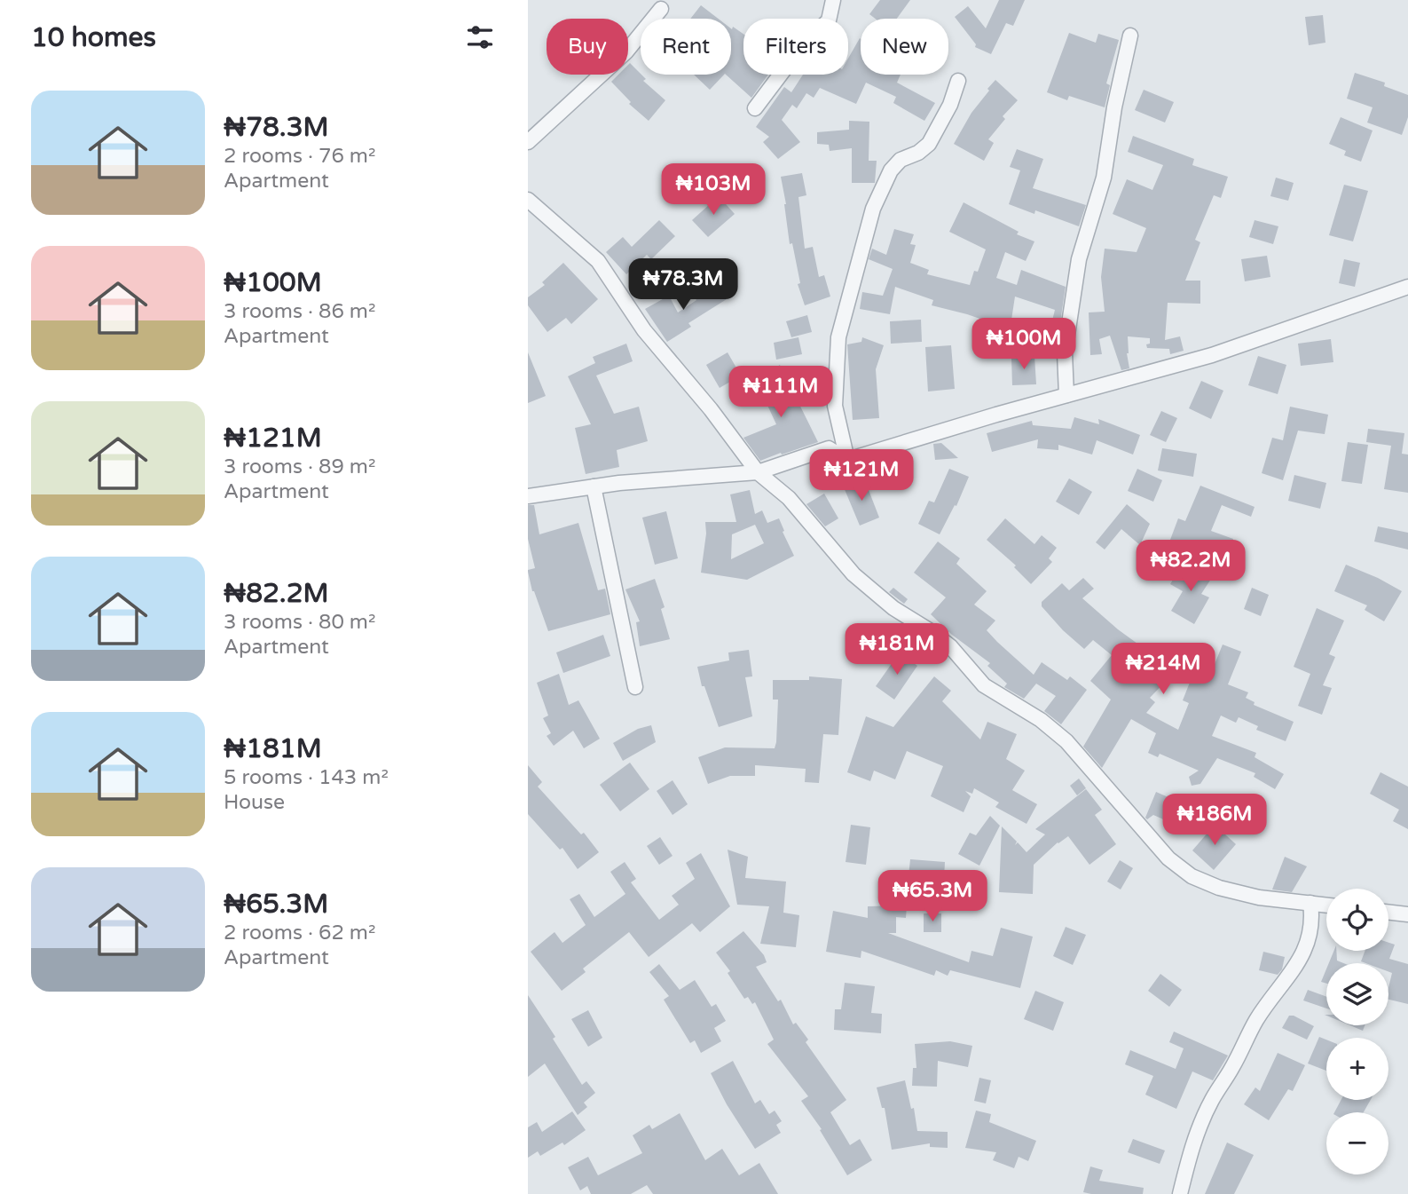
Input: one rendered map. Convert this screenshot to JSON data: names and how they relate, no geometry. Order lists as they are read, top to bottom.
{
  "page": {
    "heading": "10 homes",
    "chip": [
      "Buy",
      "Rent",
      "Filters",
      "New"
    ],
    "list": [
      {
        "name": "₦78.3M",
        "note": "2 rooms · 76 m² · Apartment"
      },
      {
        "name": "₦100M",
        "note": "3 rooms · 86 m² · Apartment"
      },
      {
        "name": "₦121M",
        "note": "3 rooms · 89 m² · Apartment"
      },
      {
        "name": "₦82.2M",
        "note": "3 rooms · 80 m² · Apartment"
      },
      {
        "name": "₦181M",
        "note": "5 rooms · 143 m² · House"
      },
      {
        "name": "₦65.3M",
        "note": "2 rooms · 62 m² · Apartment"
      }
    ],
    "price": [
      "₦103M",
      "₦78.3M",
      "₦100M",
      "₦111M",
      "₦121M",
      "₦82.2M",
      "₦181M",
      "₦214M",
      "₦186M",
      "₦65.3M"
    ],
    "map_buttons": ["+", "−"]
  }
}
